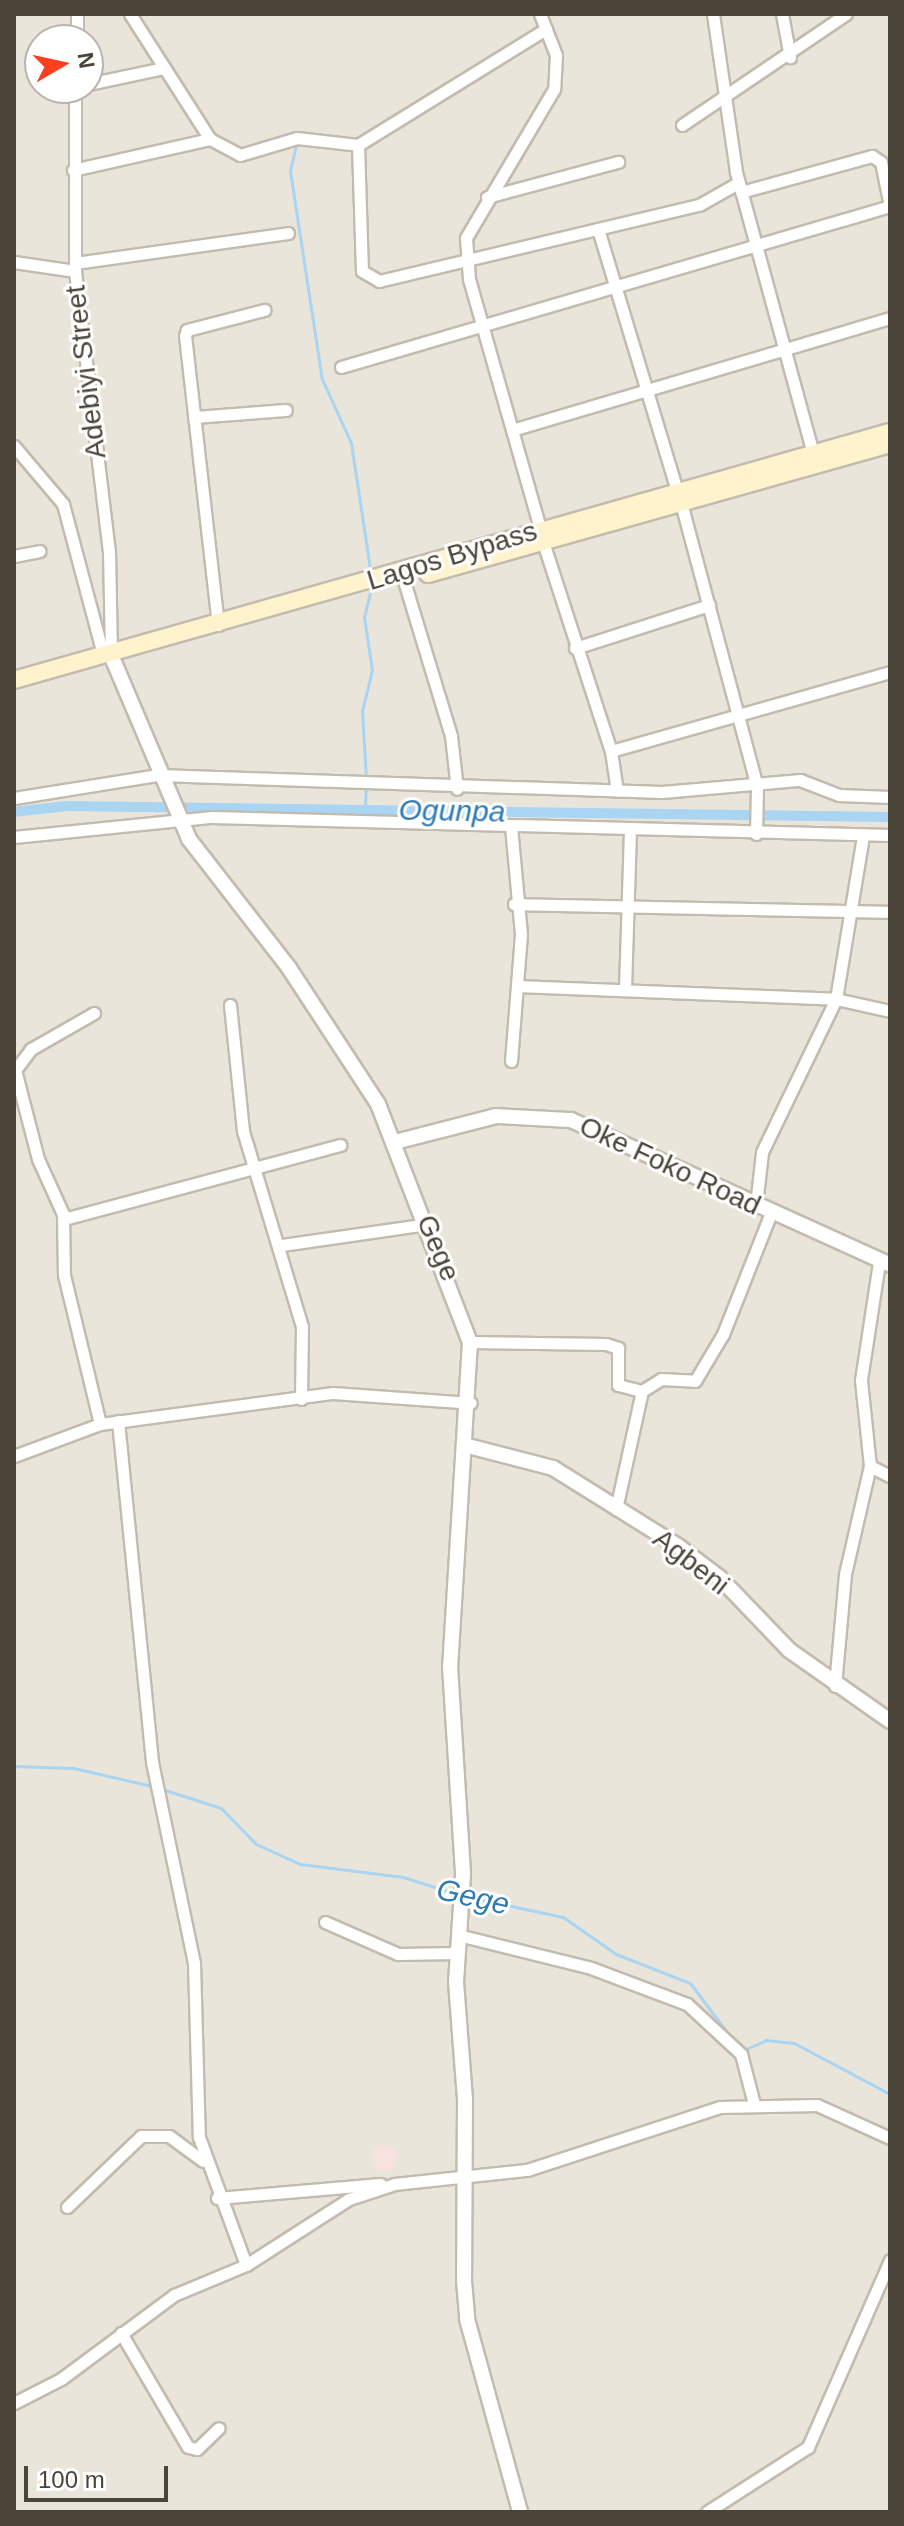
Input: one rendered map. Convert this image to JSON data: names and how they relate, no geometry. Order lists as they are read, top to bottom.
{
  "streets": {
    "main road": ["Lagos Bypass"],
    "street": [
      "Adebiyi Street",
      "Oke Foko Road",
      "Gege",
      "Agbeni"
    ]
  },
  "crossings": [
    ["Adebiyi Street", "Lagos Bypass"],
    ["Adebiyi Street", "Gege"],
    ["Lagos Bypass", "Gege"],
    ["Oke Foko Road", "Gege"],
    ["Gege", "Agbeni"]
  ],
  "water": ["Ogunpa", "Gege"],
  "scale_bar": "100 m",
  "north": "right"
}
